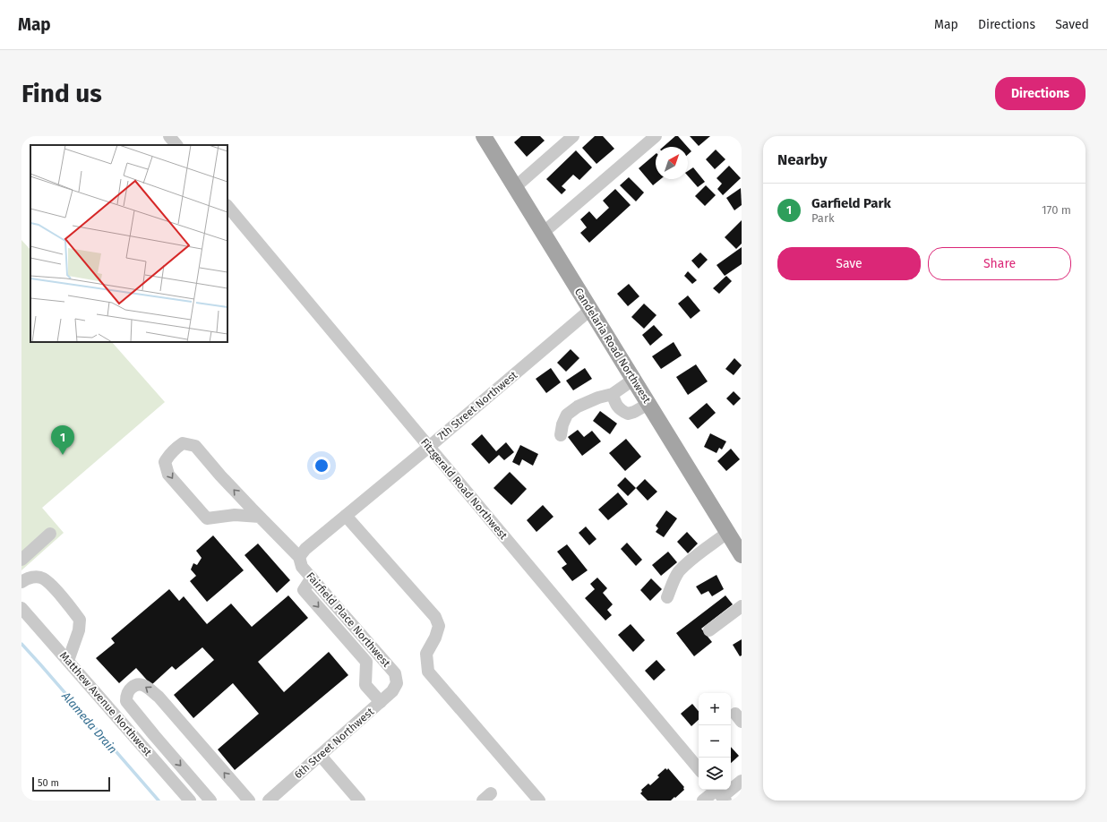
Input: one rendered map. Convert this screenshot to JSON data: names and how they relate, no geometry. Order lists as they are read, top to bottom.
{
  "streets": {
    "main road": ["Candelaria Road Northwest"],
    "street": [
      "7th Street Northwest",
      "Fitzgerald Road Northwest",
      "Fairfield Place Northwest",
      "Matthew Avenue Northwest",
      "6th Street Northwest"
    ]
  },
  "crossings": [
    ["Candelaria Road Northwest", "7th Street Northwest"],
    ["7th Street Northwest", "Fitzgerald Road Northwest"],
    ["7th Street Northwest", "Fairfield Place Northwest"],
    ["Fairfield Place Northwest", "6th Street Northwest"]
  ],
  "water": ["Alameda Drain"],
  "scale_bar": "50 m",
  "north": "top right",
  "page": {
    "header": "Map",
    "nav": ["Map", "Directions", "Saved"],
    "buttons": [
      "Directions",
      ["Save", "Share"]
    ],
    "title": "Find us",
    "heading": "Nearby",
    "list": [
      {
        "mark": "1",
        "name": "Garfield Park",
        "note": "Park",
        "value": "170 m"
      }
    ],
    "pins": "1",
    "map_buttons": ["+", "−"],
    "scale": "50 m"
  }
}
